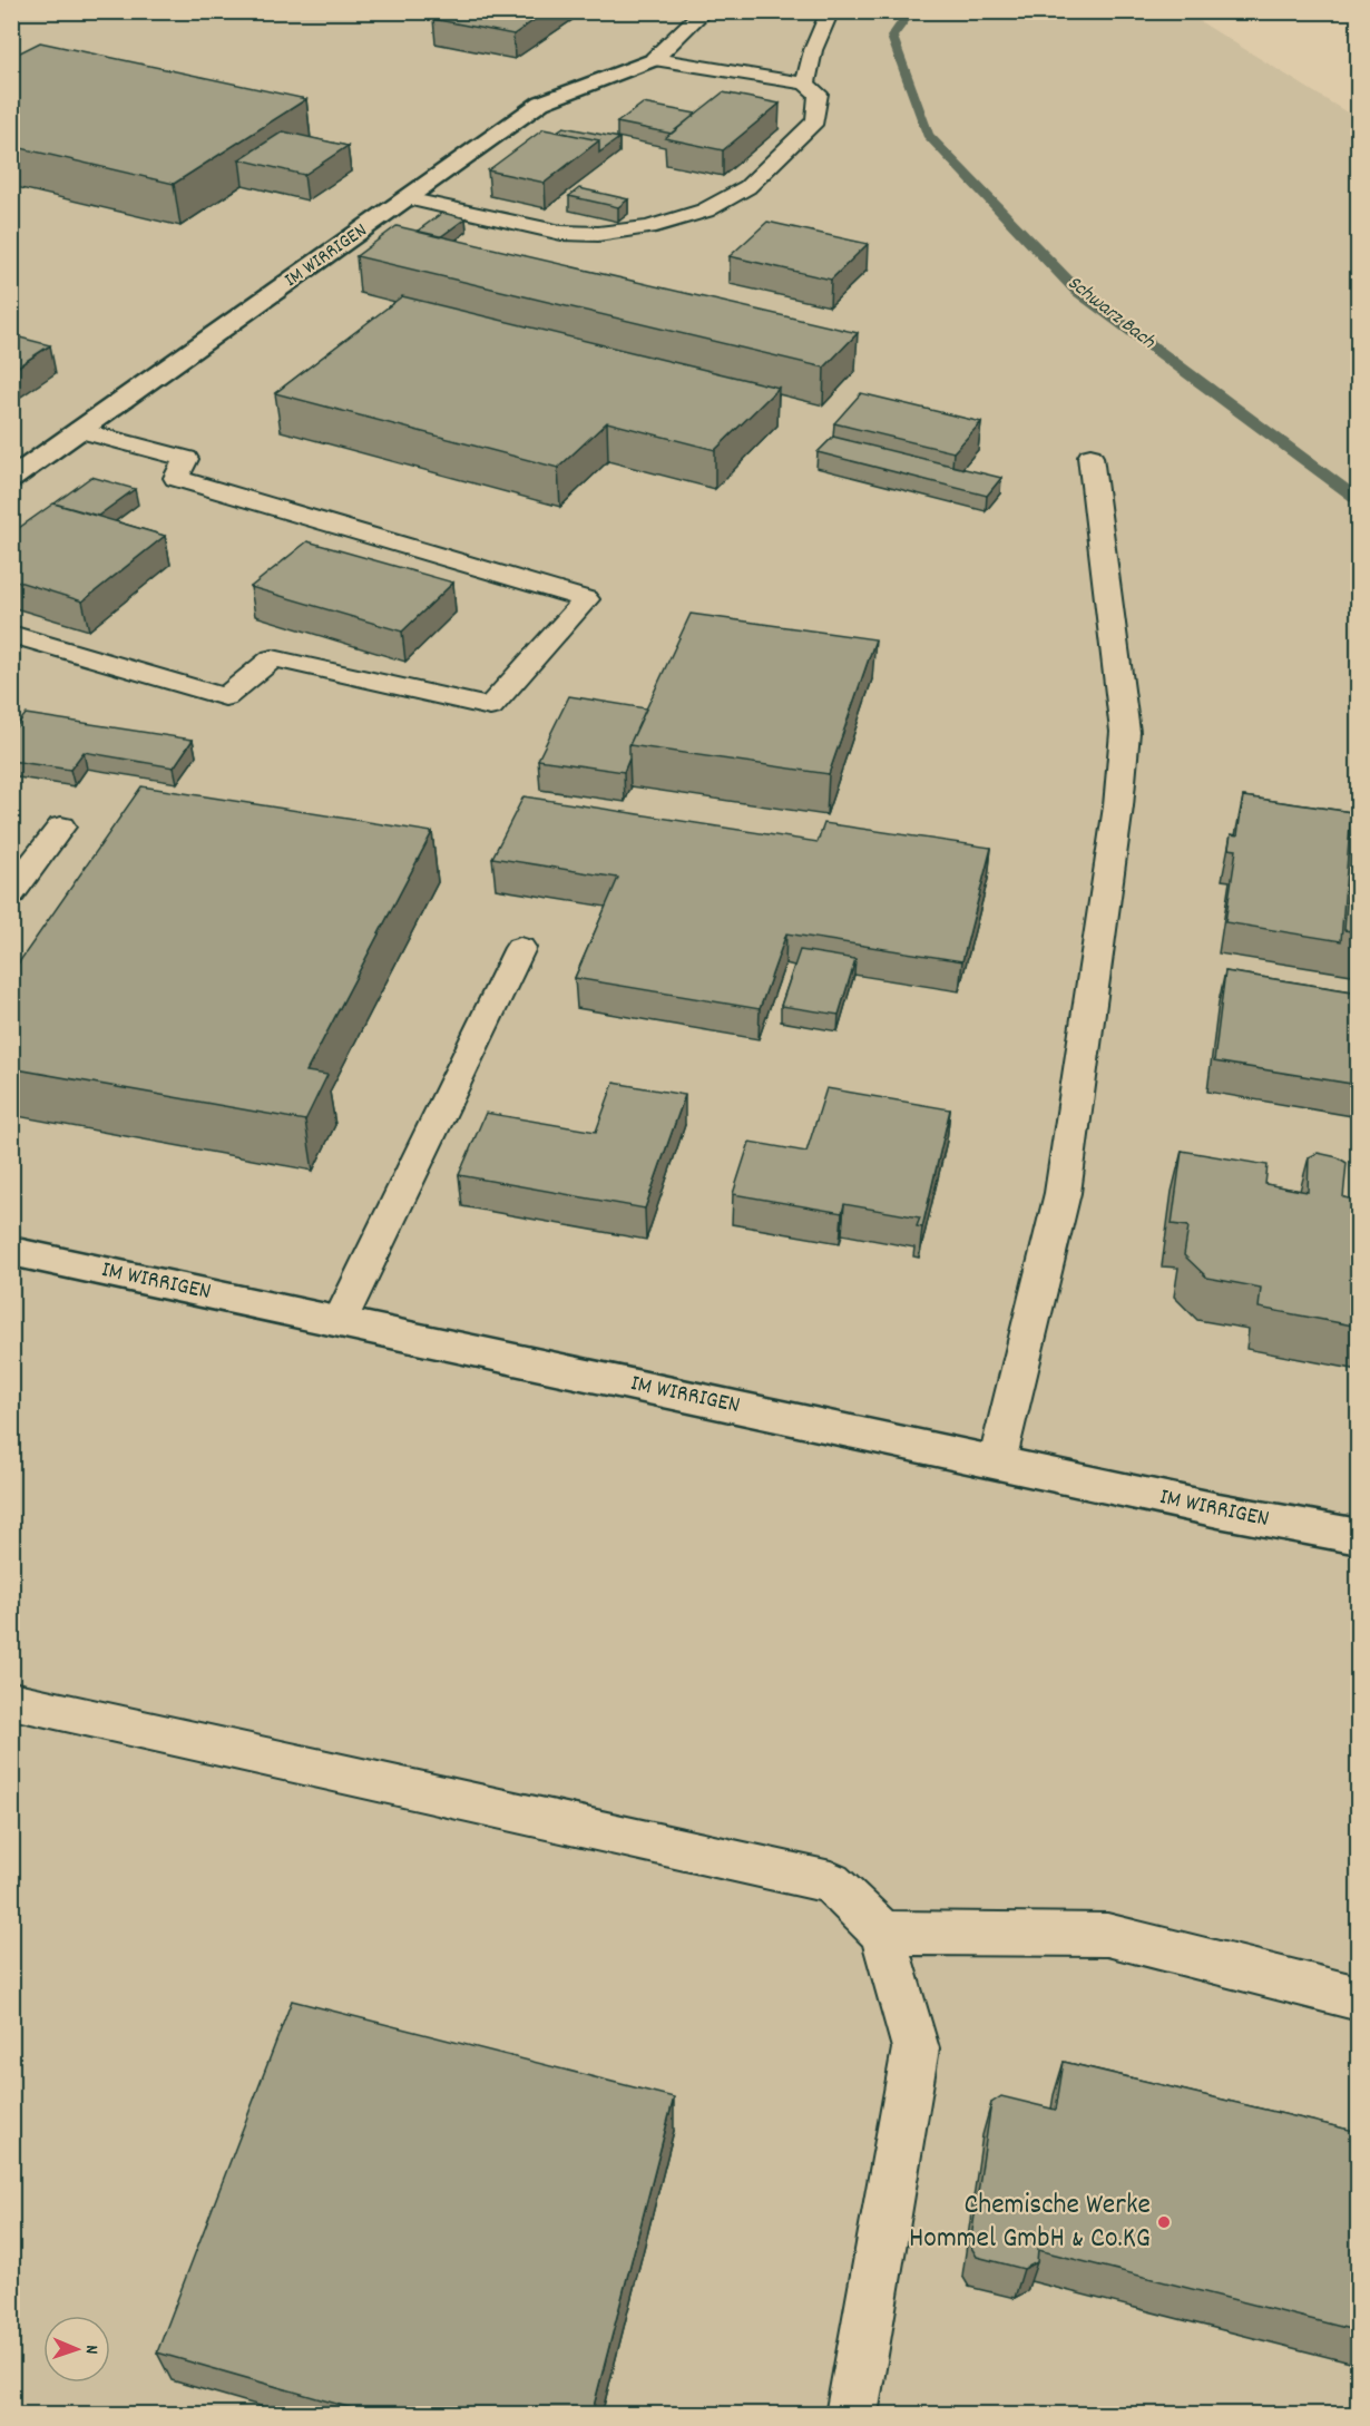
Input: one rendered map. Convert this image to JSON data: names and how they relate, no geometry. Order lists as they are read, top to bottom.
{
  "streets": {
    "street": ["IM WIRRIGEN"]
  },
  "water": ["Schwarz Bach"],
  "places": ["Chemische Werke Hommel GmbH & Co.KG"],
  "north": "right"
}
